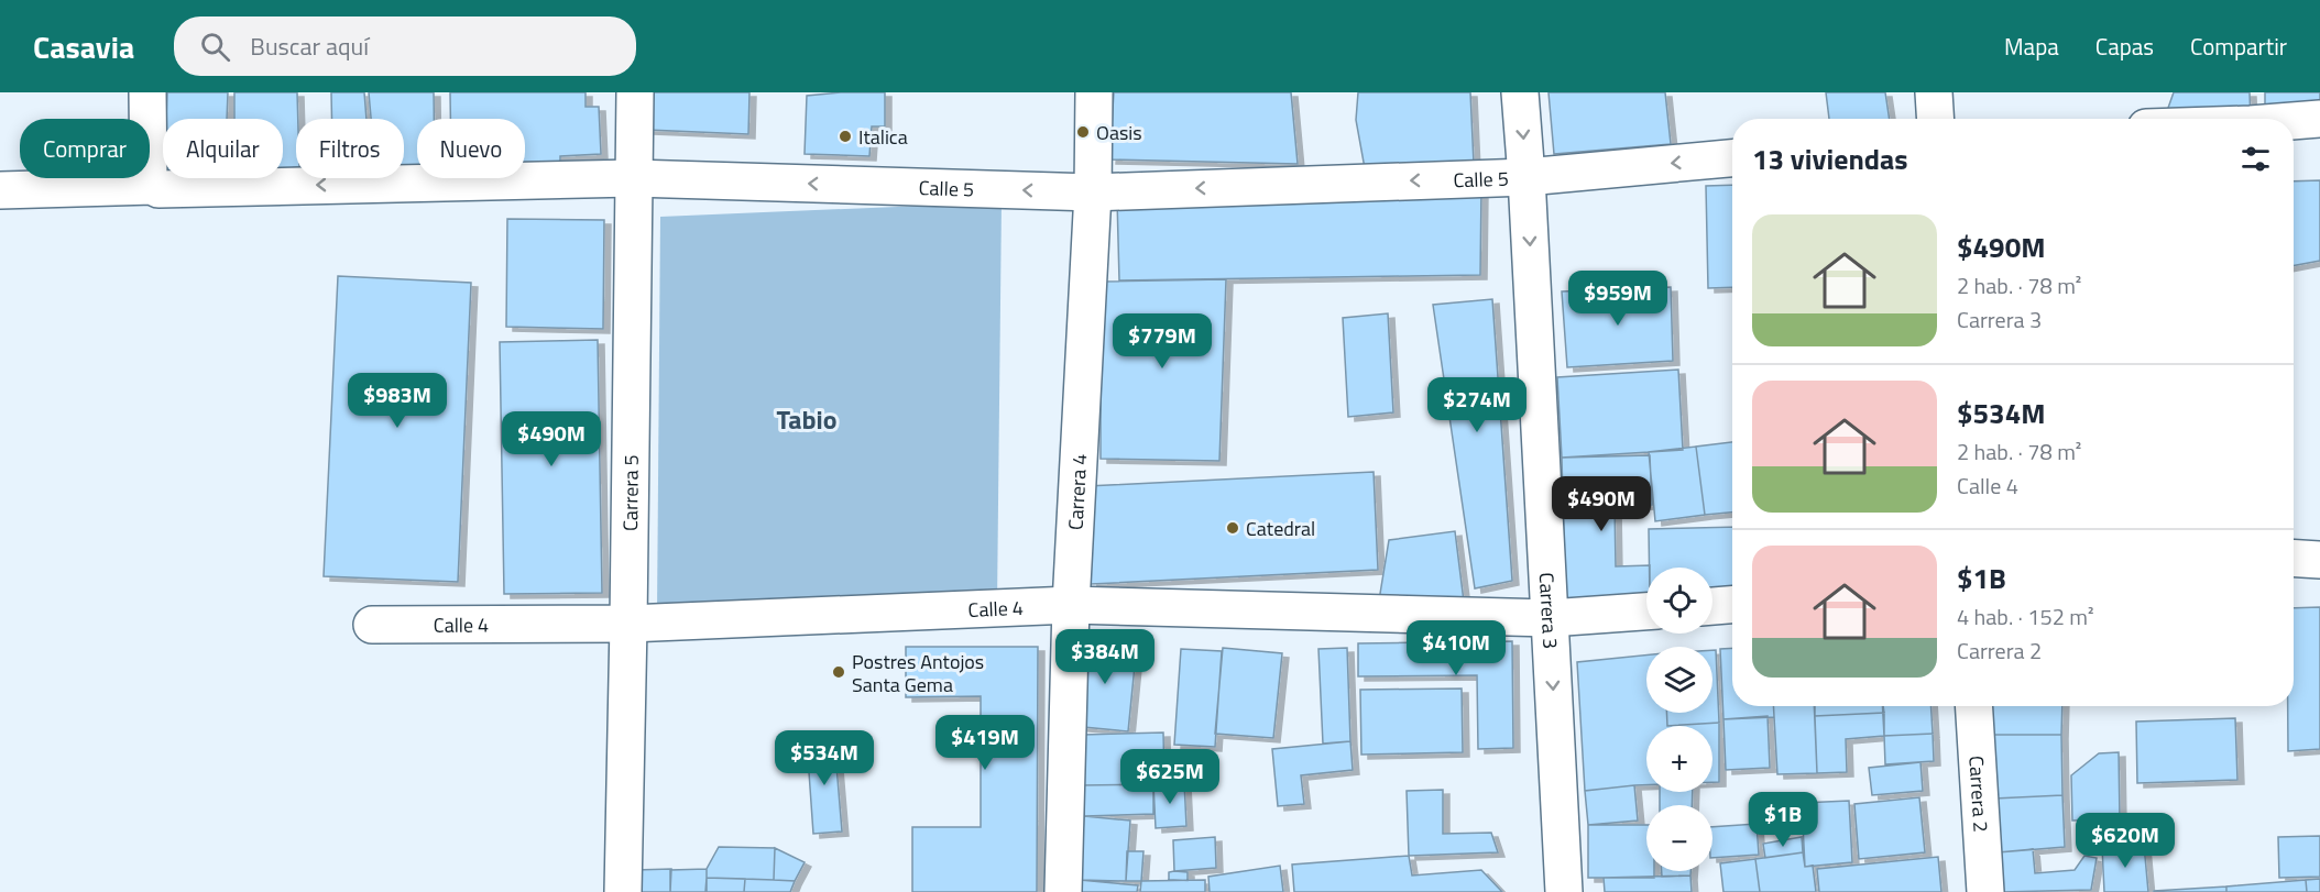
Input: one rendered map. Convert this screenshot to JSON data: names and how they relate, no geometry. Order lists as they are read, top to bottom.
{
  "streets": {
    "street": [
      "Calle 5",
      "Carrera 4",
      "Carrera 5",
      "Calle 4",
      "Carrera 3",
      "Carrera 2"
    ]
  },
  "crossings": [
    ["Calle 5", "Carrera 4"],
    ["Calle 5", "Carrera 5"],
    ["Calle 5", "Carrera 3"],
    ["Carrera 4", "Calle 4"],
    ["Carrera 5", "Calle 4"],
    ["Calle 4", "Carrera 3"]
  ],
  "one_way": ["Calle 5", "Carrera 3"],
  "districts": ["Tabio"],
  "places": [
    "Oasis",
    "Italica",
    "Catedral",
    "Postres Antojos Santa Gema"
  ],
  "page": {
    "header": "Casavia",
    "search": "Buscar aquí",
    "nav": ["Mapa", "Capas", "Compartir"],
    "chip": [
      "Comprar",
      "Alquilar",
      "Filtros",
      "Nuevo"
    ],
    "heading": "13 viviendas",
    "list": [
      {
        "name": "$490M",
        "note": "2 hab. · 78 m² · Carrera 3"
      },
      {
        "name": "$534M",
        "note": "2 hab. · 78 m² · Calle 4"
      },
      {
        "name": "$1B",
        "note": "4 hab. · 152 m² · Carrera 2"
      }
    ],
    "price": [
      "$959M",
      "$779M",
      "$983M",
      "$274M",
      "$490M",
      "$490M",
      "$410M",
      "$384M",
      "$419M",
      "$534M",
      "$625M",
      "$1B",
      "$620M"
    ],
    "map_buttons": ["+", "−"]
  }
}
